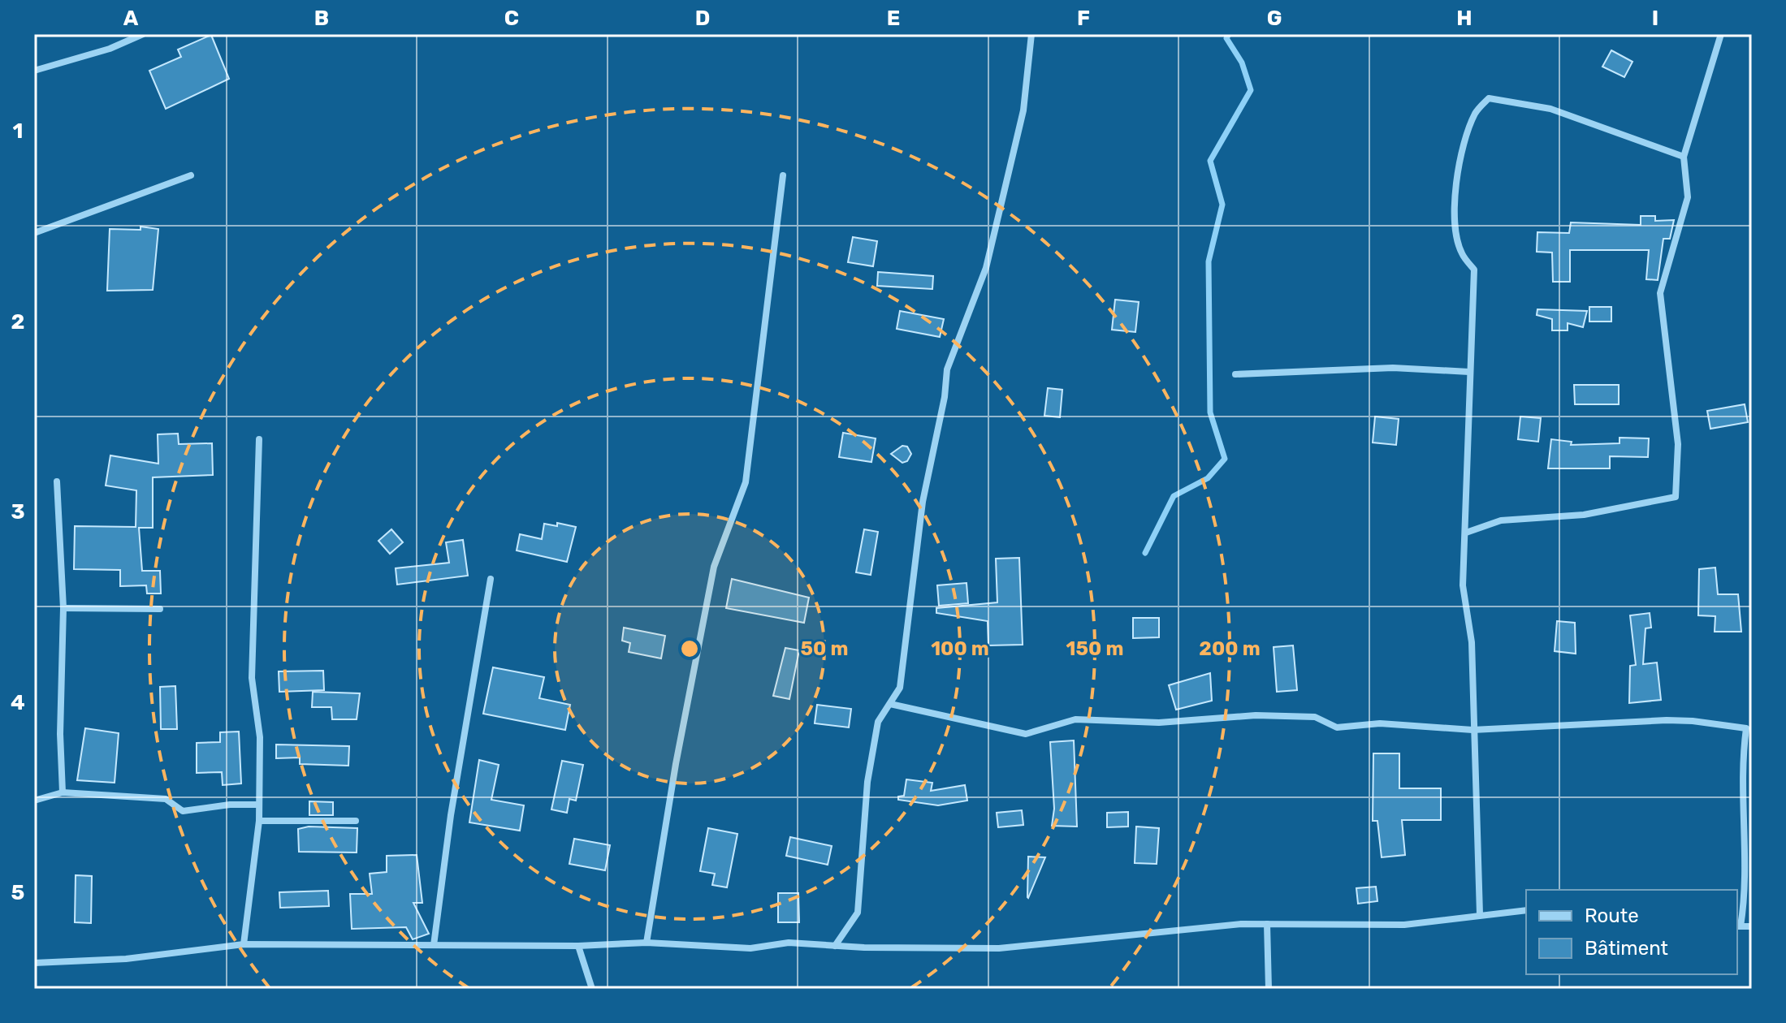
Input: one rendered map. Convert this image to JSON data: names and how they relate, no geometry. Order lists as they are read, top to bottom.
{
  "legend": ["Route", "Bâtiment"],
  "grid": {
    "columns": [
      "A",
      "B",
      "C",
      "D",
      "E",
      "F",
      "G",
      "H",
      "I"
    ],
    "rows": [
      "1",
      "2",
      "3",
      "4",
      "5"
    ]
  },
  "rings": [
    "50 m",
    "100 m",
    "150 m",
    "200 m"
  ]
}
